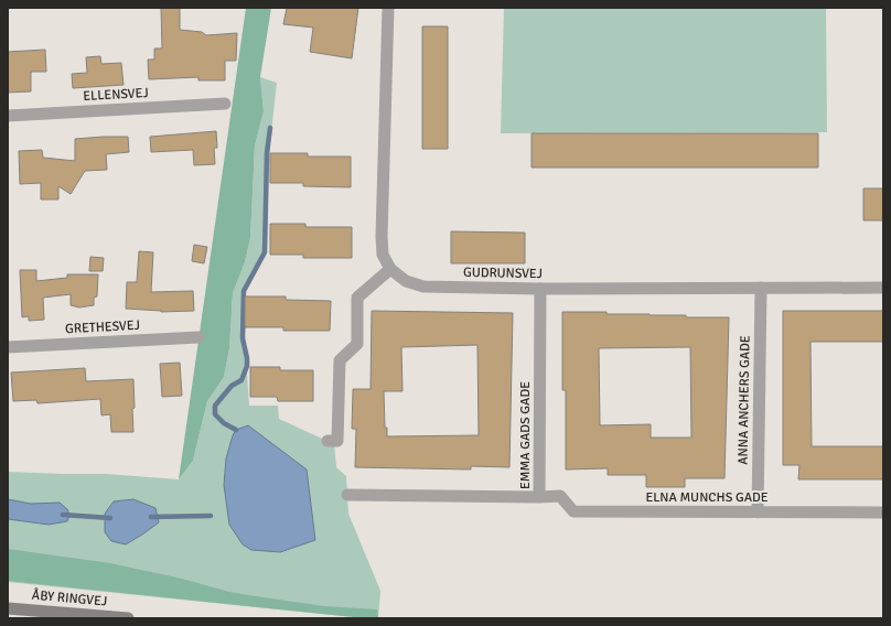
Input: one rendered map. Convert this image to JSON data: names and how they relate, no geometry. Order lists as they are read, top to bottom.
{
  "streets": {
    "main road": ["ÅBY RINGVEJ"],
    "street": [
      "ELLENSVEJ",
      "GUDRUNSVEJ",
      "GRETHESVEJ",
      "ANNA ANCHERS GADE",
      "EMMA GADS GADE",
      "ELNA MUNCHS GADE"
    ]
  },
  "crossings": [
    ["GUDRUNSVEJ", "ANNA ANCHERS GADE"],
    ["GUDRUNSVEJ", "EMMA GADS GADE"],
    ["ANNA ANCHERS GADE", "ELNA MUNCHS GADE"],
    ["EMMA GADS GADE", "ELNA MUNCHS GADE"]
  ]
}
